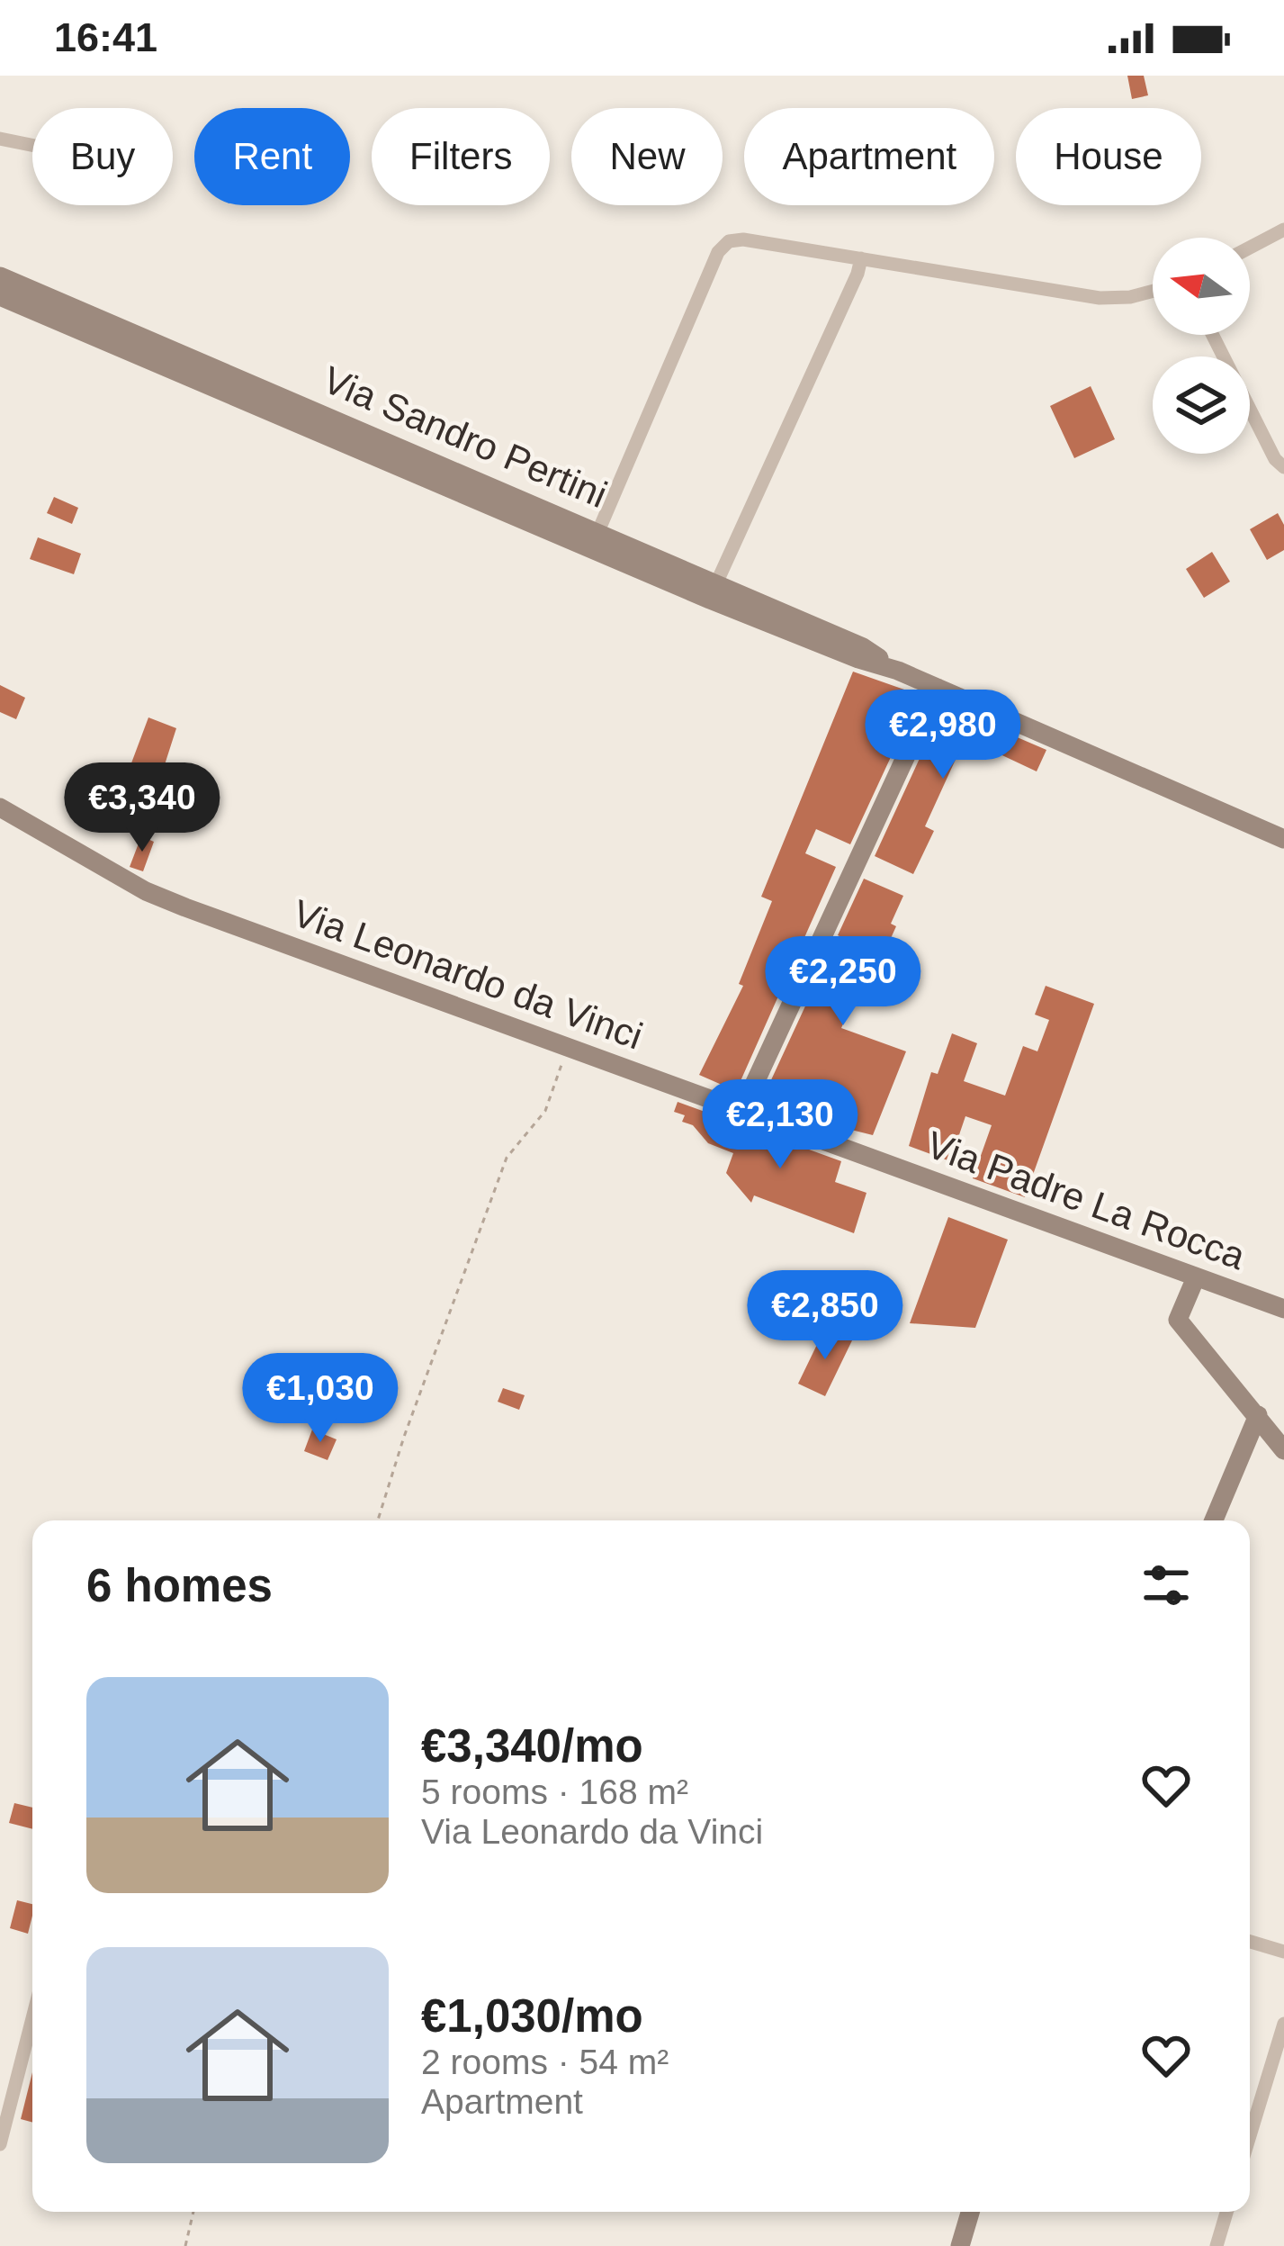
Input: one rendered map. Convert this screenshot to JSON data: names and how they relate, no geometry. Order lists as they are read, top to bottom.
{
  "streets": {
    "street": ["Via Sandro Pertini", "Via Leonardo da Vinci", "Via Padre La Rocca"]
  },
  "crossings": [
    ["Via Leonardo da Vinci", "Via Padre La Rocca"]
  ],
  "north": "left",
  "page": {
    "status": "16:41",
    "chip": [
      "Buy",
      "Rent",
      "Filters",
      "New",
      "Apartment",
      "House"
    ],
    "price": [
      "€2,980",
      "€3,340",
      "€2,250",
      "€2,130",
      "€2,850",
      "€1,030"
    ],
    "heading": "6 homes",
    "list": [
      {
        "name": "€3,340/mo",
        "note": "5 rooms · 168 m² · Via Leonardo da Vinci"
      },
      {
        "name": "€1,030/mo",
        "note": "2 rooms · 54 m² · Apartment"
      }
    ]
  }
}
